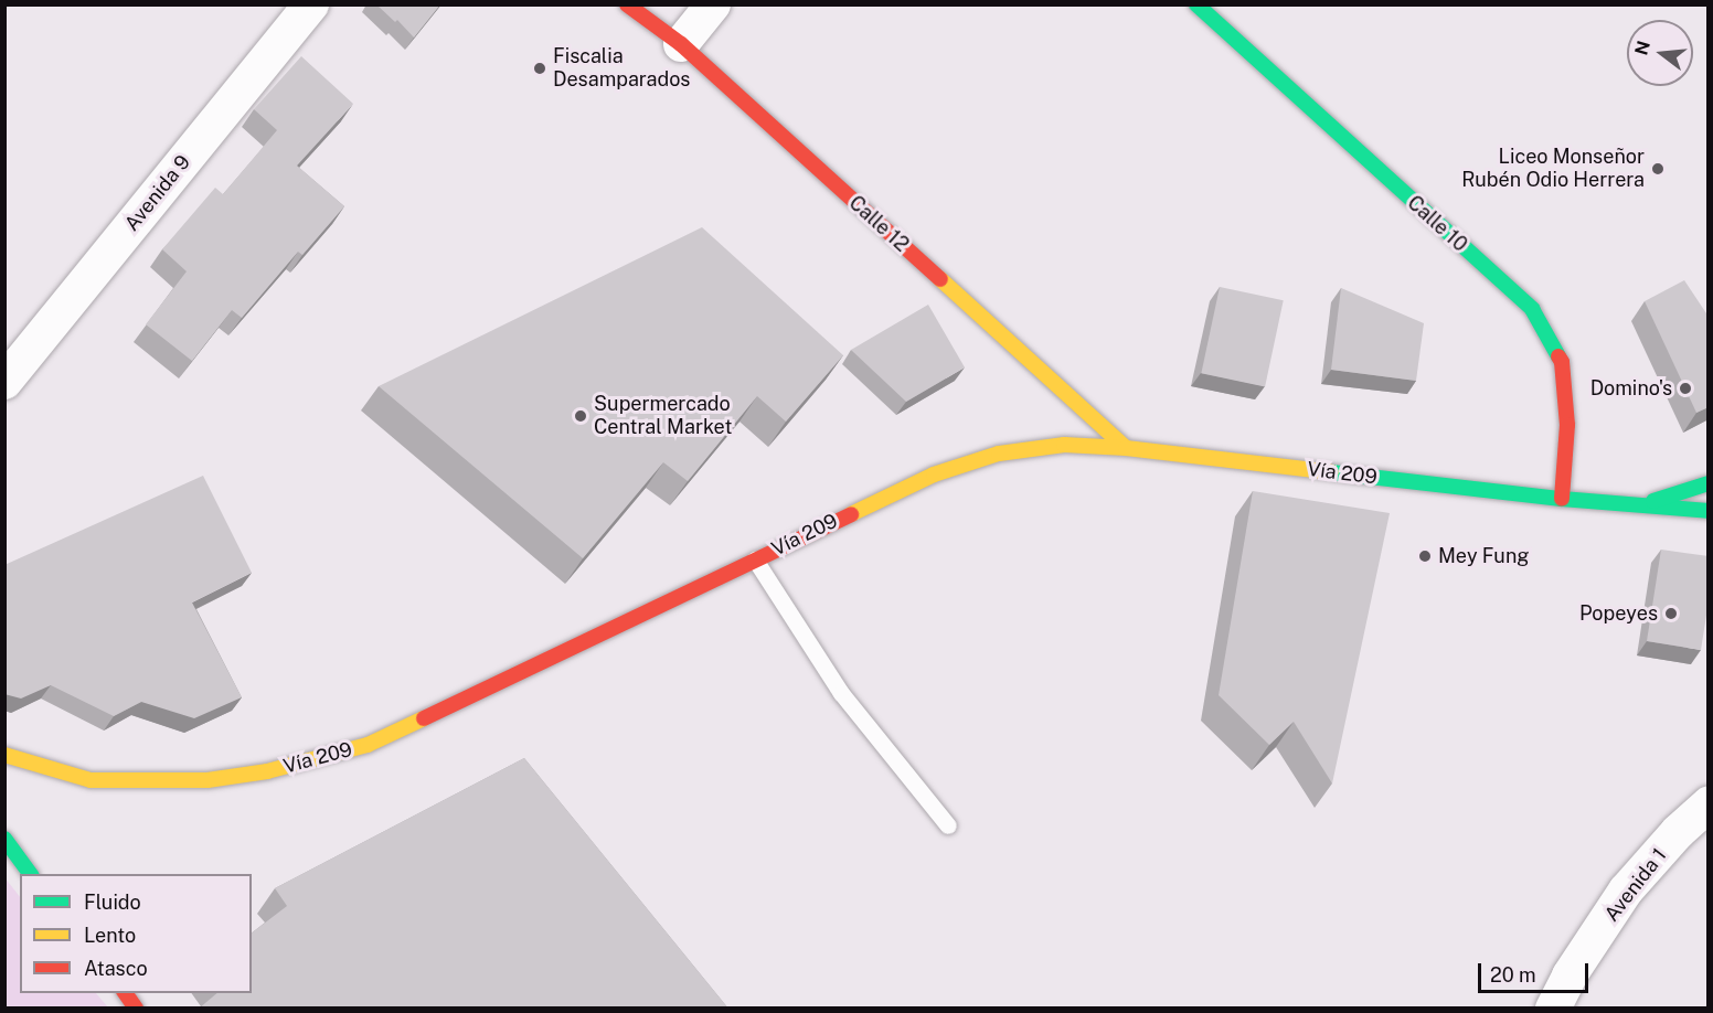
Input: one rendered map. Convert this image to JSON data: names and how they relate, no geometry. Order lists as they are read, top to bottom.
{
  "streets": {
    "main road": ["Calle 12", "Calle 10", "Vía 209"],
    "street": ["Avenida 9", "Avenida 1"]
  },
  "crossings": [
    ["Calle 12", "Vía 209"],
    ["Calle 10", "Vía 209"]
  ],
  "places": [
    "Fiscalia Desamparados",
    "Liceo Monseñor Rubén Odio Herrera",
    "Domino's",
    "Supermercado Central Market",
    "Mey Fung",
    "Popeyes"
  ],
  "legend": ["Fluido", "Lento", "Atasco"],
  "scale_bar": "20 m",
  "north": "left"
}
